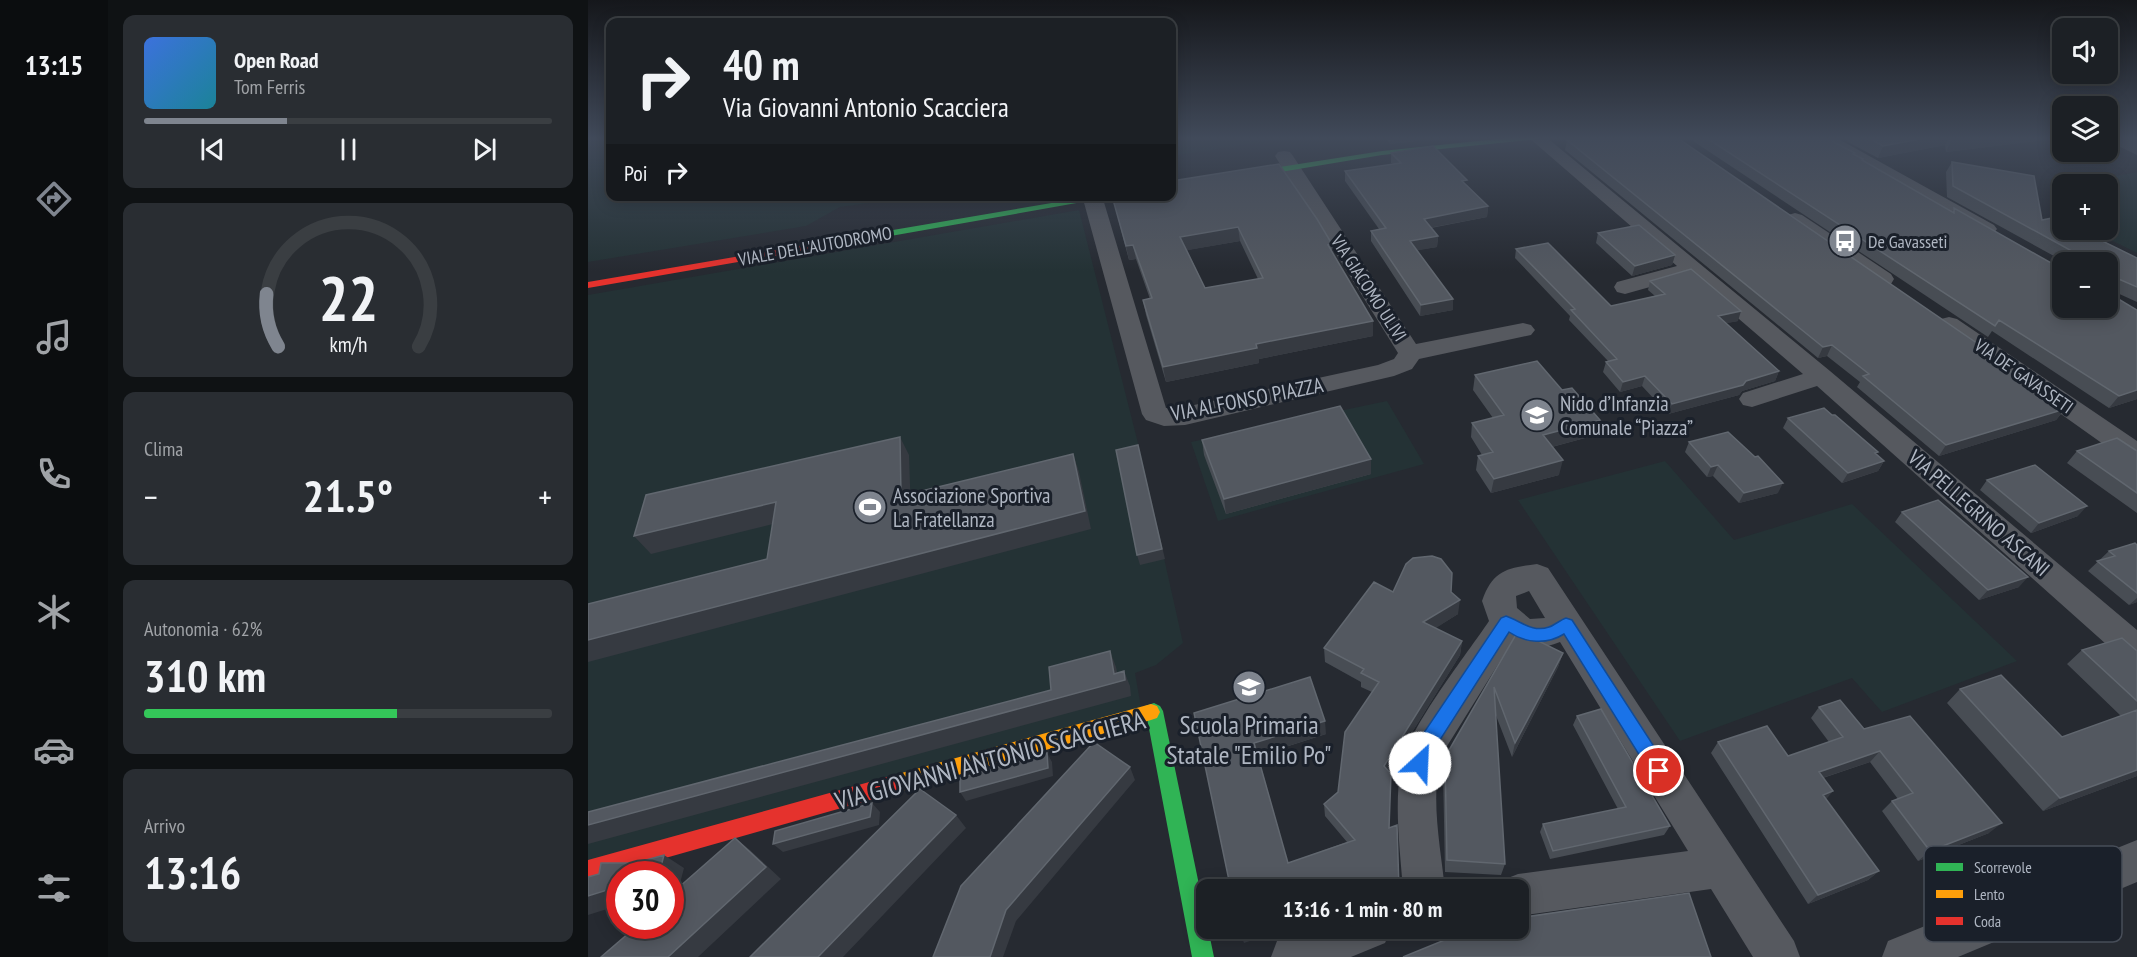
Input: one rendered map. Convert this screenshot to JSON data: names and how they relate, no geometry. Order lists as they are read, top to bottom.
{
  "streets": {
    "street": [
      "VIALE DELL'AUTODROMO",
      "VIA GIACOMO ULIVI",
      "VIA DE’ GAVASSETI",
      "VIA ALFONSO PIAZZA",
      "VIA PELLEGRINO ASCANI",
      "VIA GIOVANNI ANTONIO SCACCIERA"
    ]
  },
  "crossings": [
    ["VIA GIACOMO ULIVI", "VIA ALFONSO PIAZZA"]
  ],
  "places": {
    "bus stop": ["De Gavasseti"],
    "school or university": ["Nido d’Infanzia Comunale “Piazza”", "Scuola Primaria Statale \"Emilio Po\""],
    "sports": ["Associazione Sportiva La Fratellanza"]
  },
  "legend": ["Scorrevole", "Lento", "Coda"],
  "page": {
    "tabs": "13:15",
    "map_buttons": ["+", "−"],
    "turn": ["40 m", "Via Giovanni Antonio Scacciera"],
    "song": ["Open Road", "Tom Ferris"],
    "then": "Poi",
    "tile": [
      "Clima",
      ["Autonomia · 62%", "310 km"],
      ["Arrivo", "13:16"]
    ],
    "heat": ["−", "21.5°", "+"],
    "limit": "30",
    "trip": "13:16 · 1 min · 80 m",
    "gauge": ["22", "km/h"]
  }
}
